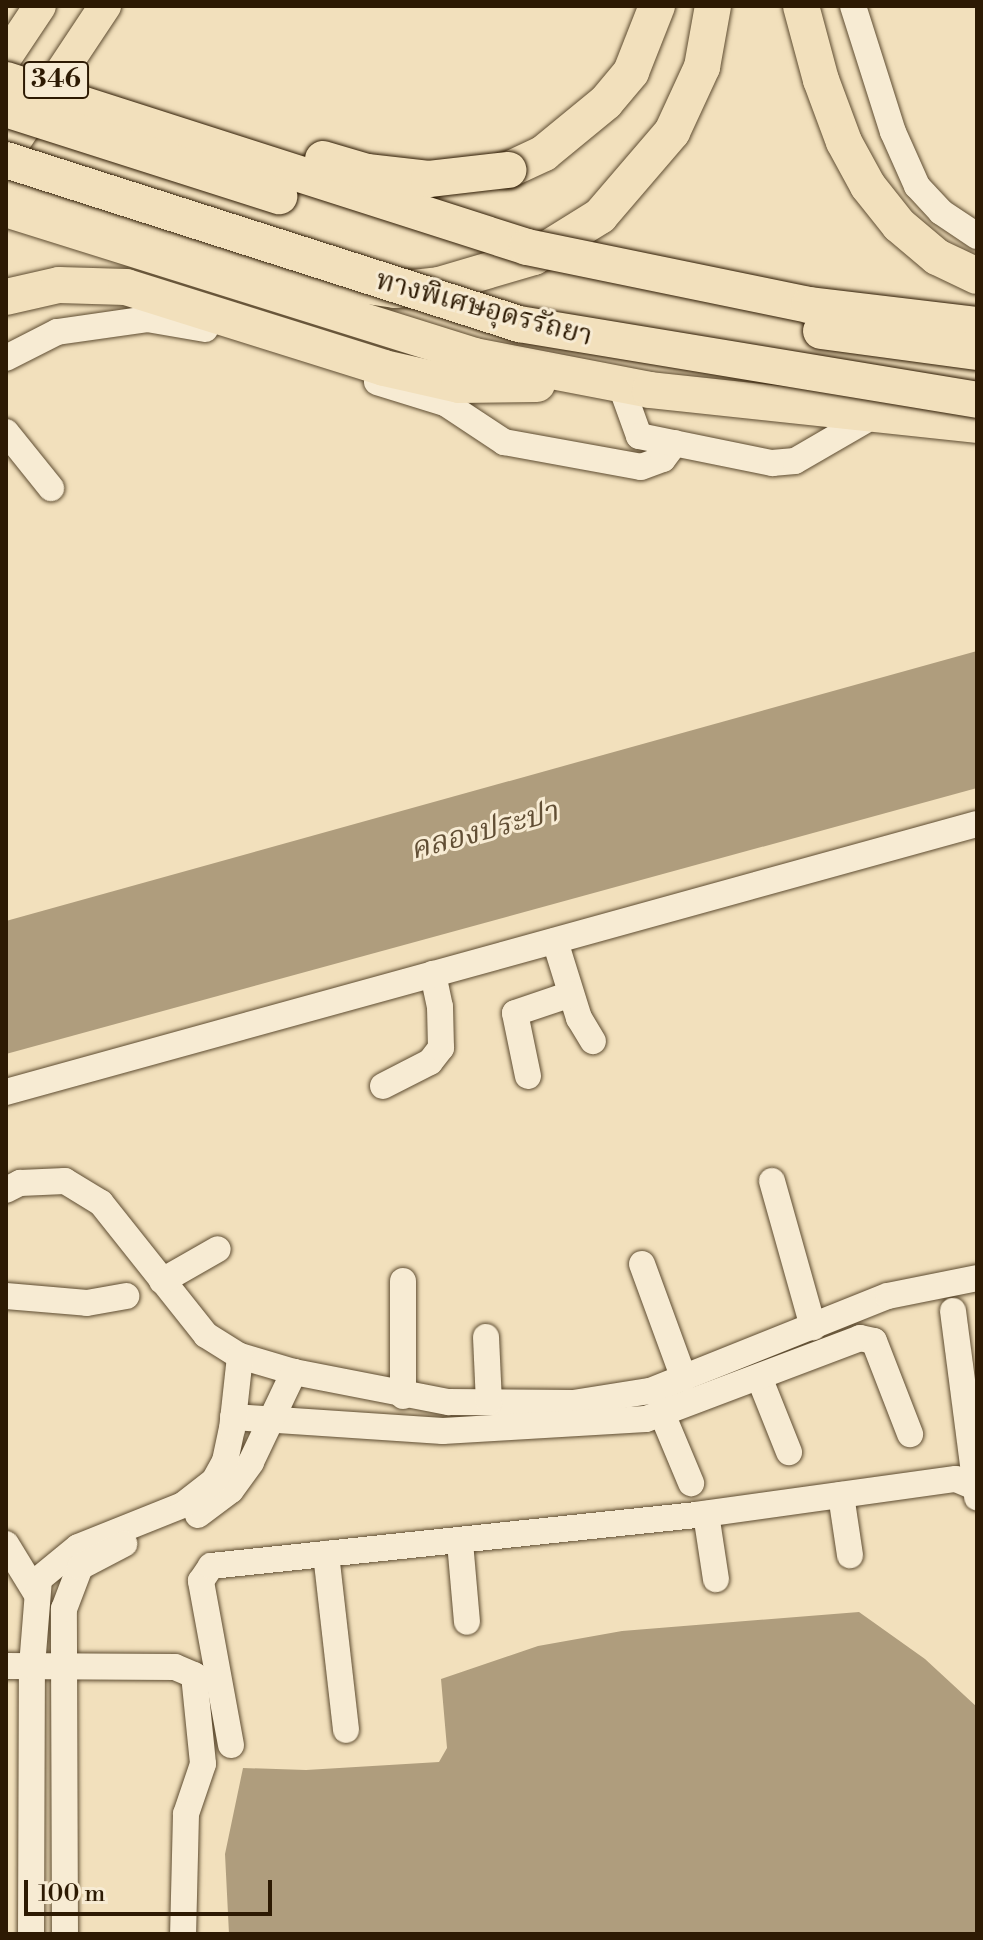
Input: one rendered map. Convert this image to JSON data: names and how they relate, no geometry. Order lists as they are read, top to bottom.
{
  "streets": {
    "highway": ["ทางพิเศษอุดรรัถยา"],
    "main road": ["346"]
  },
  "crossings": [
    ["346", "ทางพิเศษอุดรรัถยา"]
  ],
  "water": ["คลองประปา"],
  "scale_bar": "100 m"
}
